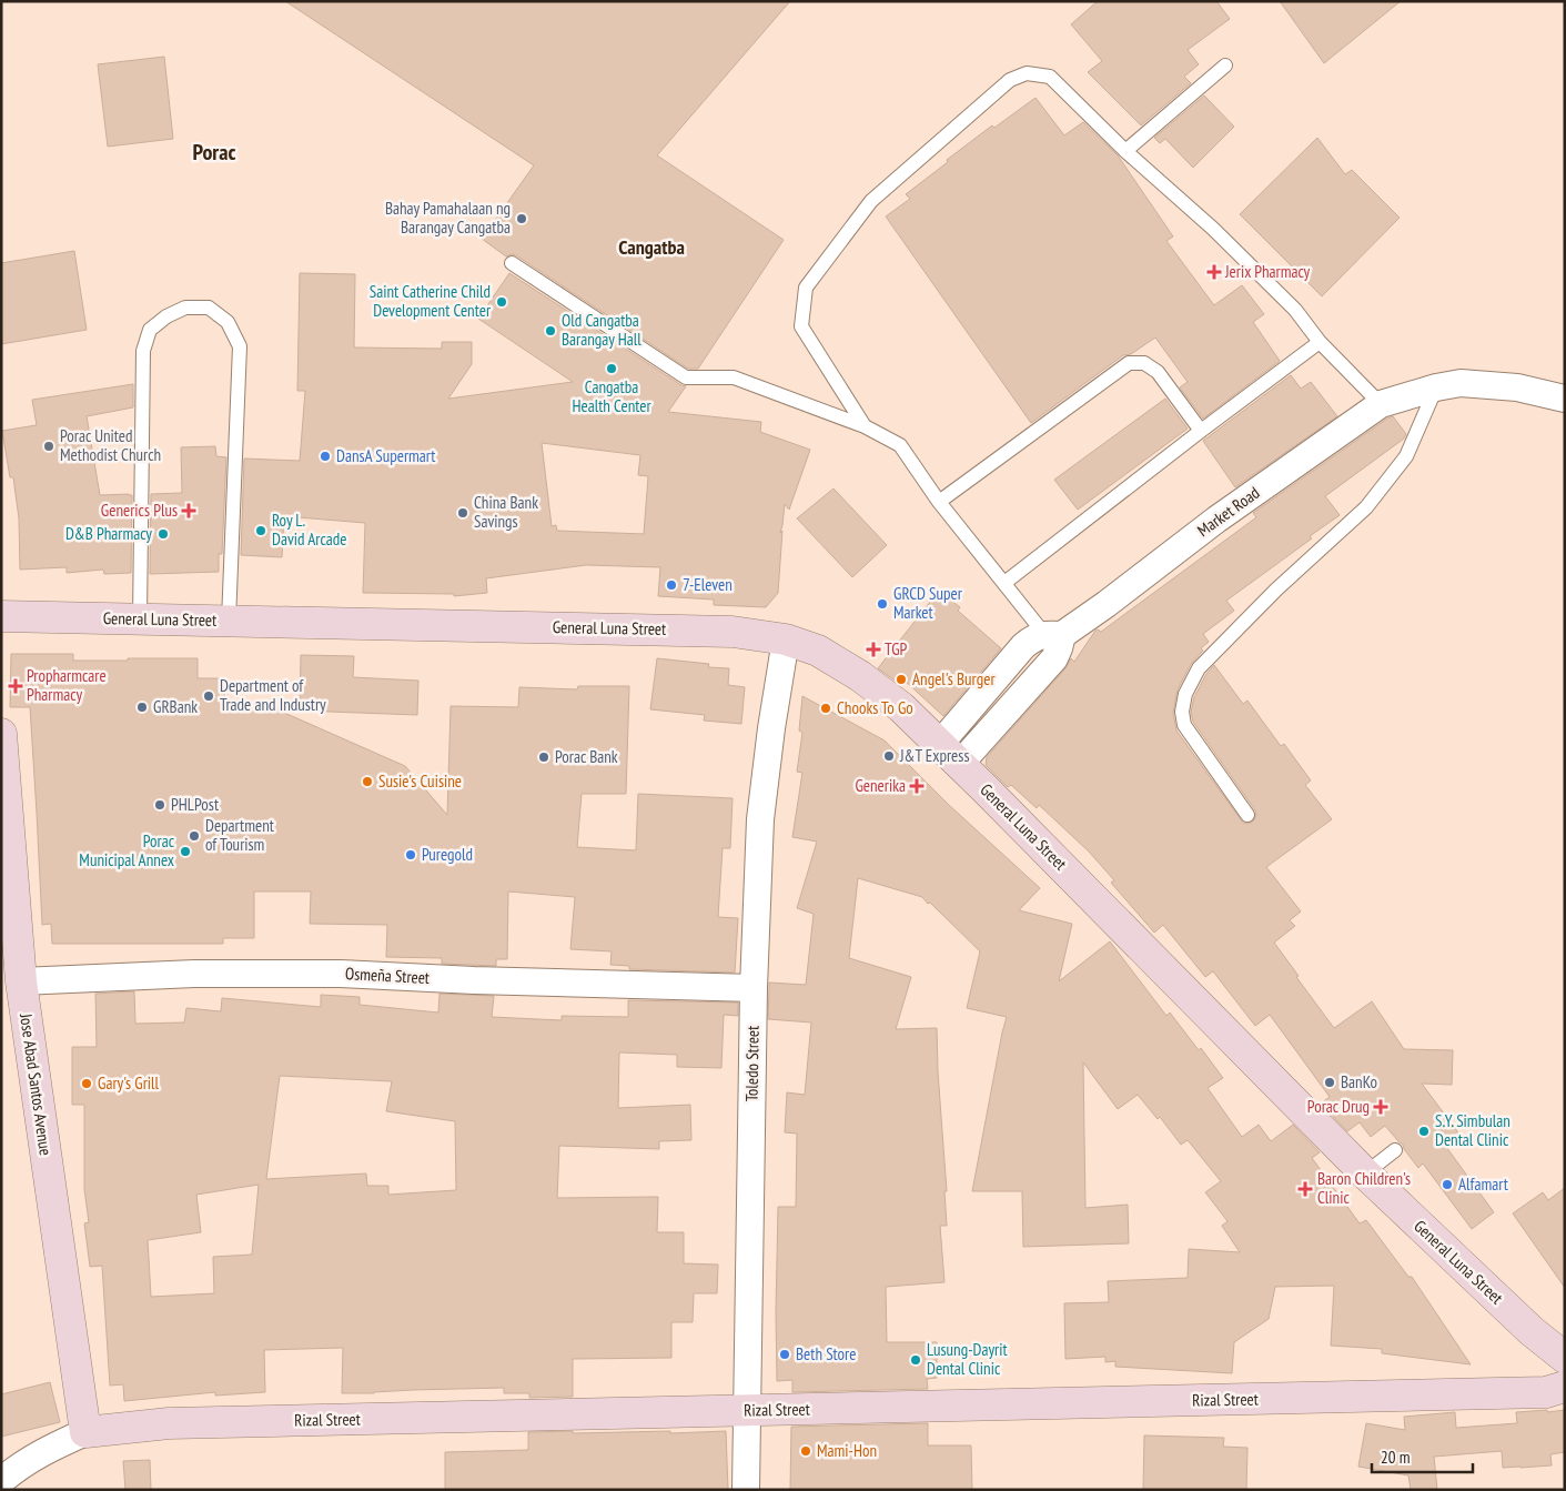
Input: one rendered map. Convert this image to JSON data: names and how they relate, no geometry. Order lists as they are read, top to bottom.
{
  "streets": {
    "main road": ["General Luna Street", "Jose Abad Santos Avenue", "Rizal Street"],
    "street": ["Market Road", "Osmeña Street", "Toledo Street"]
  },
  "crossings": [
    ["General Luna Street", "Toledo Street"],
    ["Osmeña Street", "Toledo Street"],
    ["Osmeña Street", "Jose Abad Santos Avenue"],
    ["Toledo Street", "Rizal Street"],
    ["Jose Abad Santos Avenue", "Rizal Street"]
  ],
  "districts": ["Porac", "Cangatba"],
  "places": {
    "other": [
      "Bahay Pamahalaan ng Barangay Cangatba",
      "Saint Catherine Child Development Center",
      "Old Cangatba Barangay Hall",
      "Cangatba Health Center",
      "Porac United Methodist Church",
      "DansA Supermart",
      "China Bank Savings",
      "Roy L. David Arcade",
      "D&B Pharmacy",
      "7-Eleven",
      "GRCD Super Market",
      "Angel's Burger",
      "Department of Trade and Industry",
      "GRBank",
      "Chooks To Go",
      "J&T Express",
      "Porac Bank",
      "Susie's Cuisine",
      "PHLPost",
      "Department of Tourism",
      "Porac Municipal Annex",
      "Puregold",
      "BanKo",
      "Gary's Grill",
      "S.Y. Simbulan Dental Clinic",
      "Alfamart",
      "Beth Store",
      "Lusung-Dayrit Dental Clinic",
      "Mami-Hon"
    ],
    "health": [
      "Jerix Pharmacy",
      "Generics Plus",
      "TGP",
      "Propharmcare Pharmacy",
      "Generika",
      "Porac Drug",
      "Baron Children's Clinic"
    ]
  },
  "scale_bar": "20 m"
}
